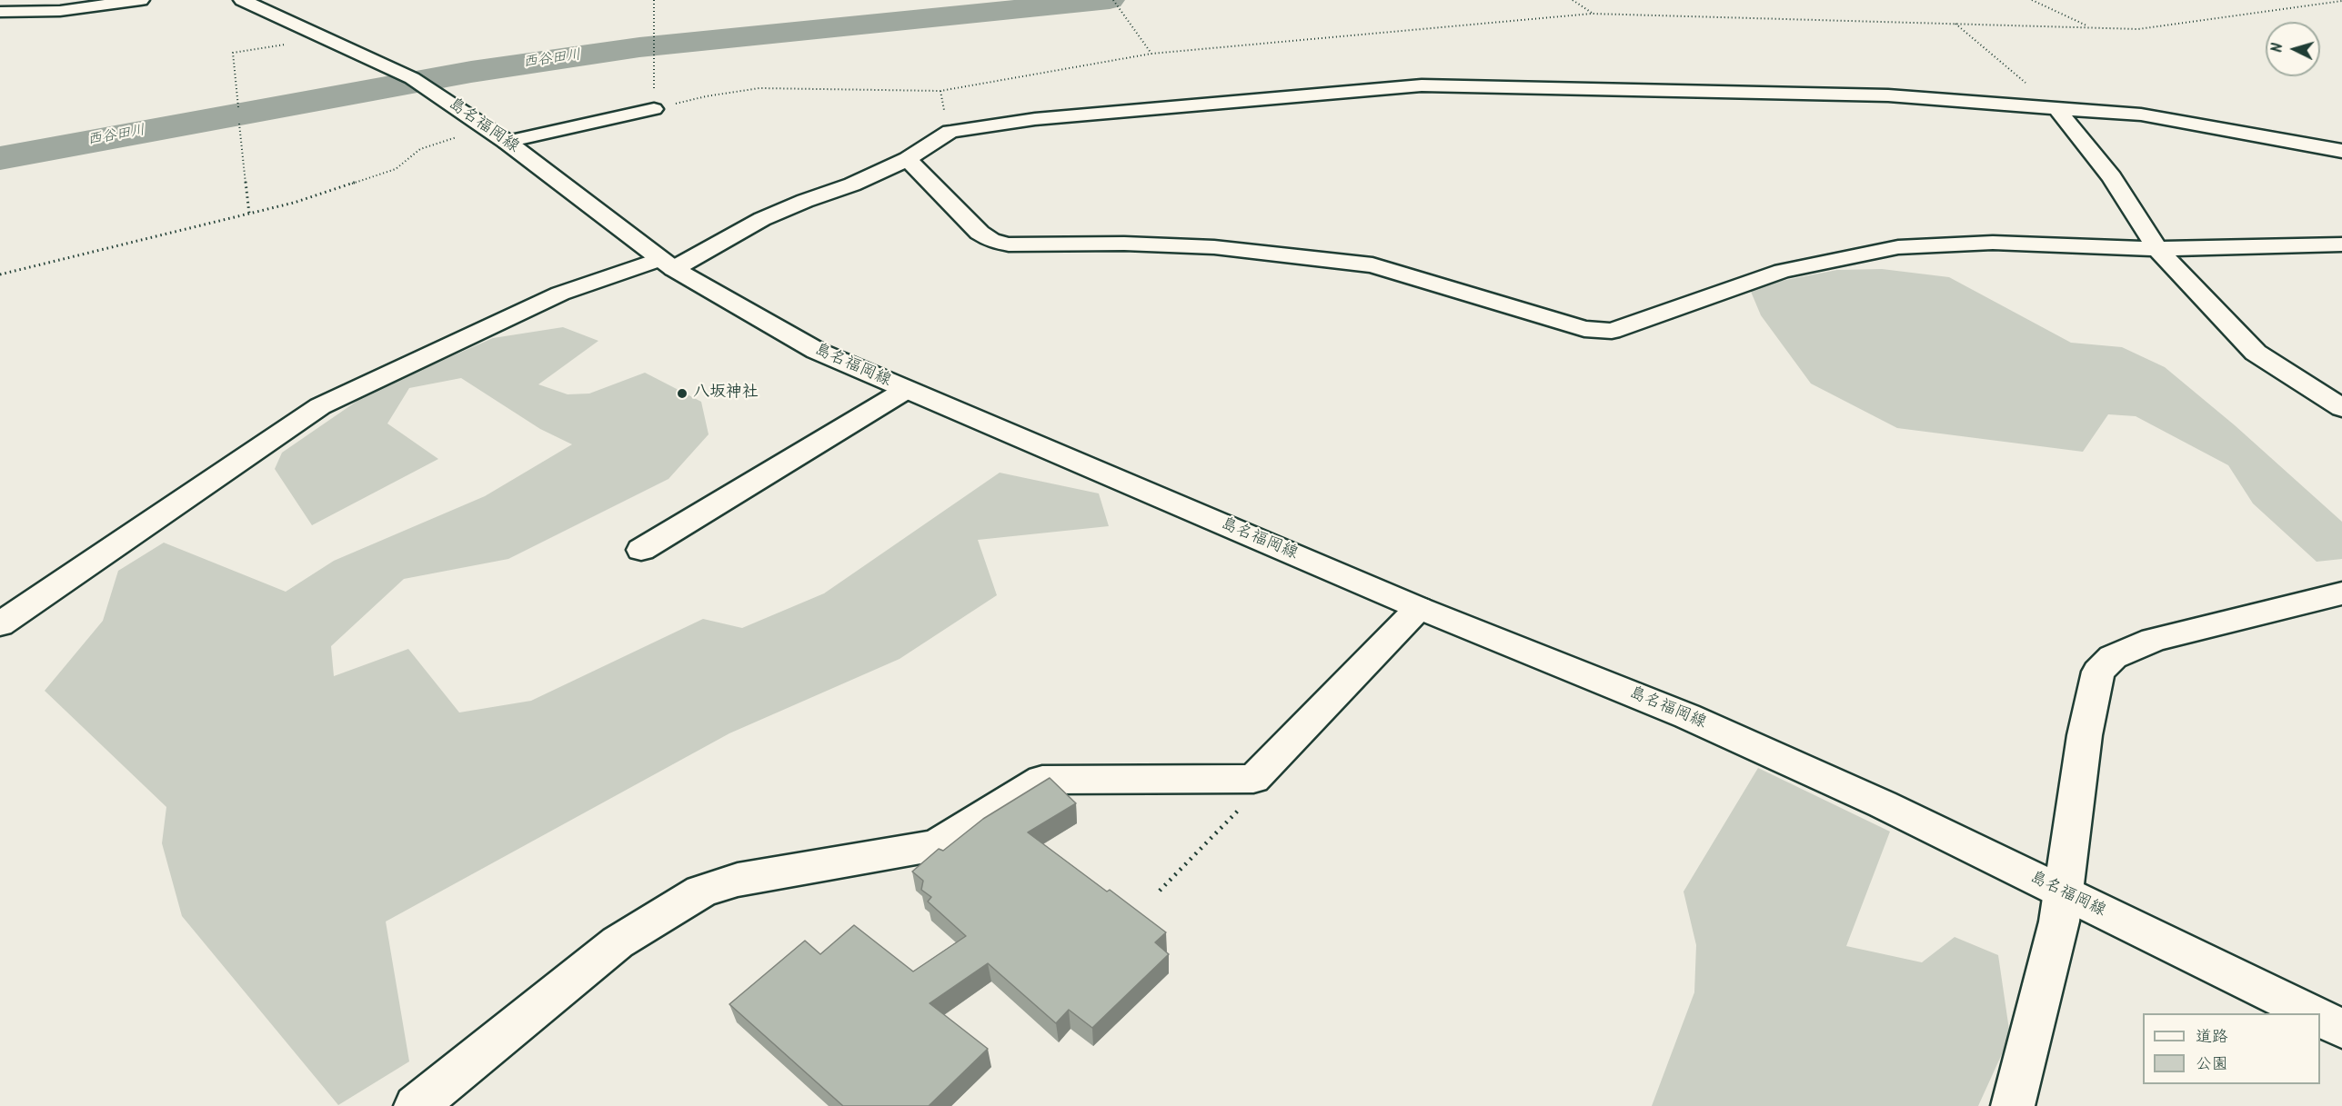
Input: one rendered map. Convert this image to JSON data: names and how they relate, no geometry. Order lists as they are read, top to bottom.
{
  "streets": {
    "street": ["島名福岡線"]
  },
  "water": ["西谷田川"],
  "places": ["八坂神社"],
  "legend": ["道路", "公園"],
  "north": "left"
}
